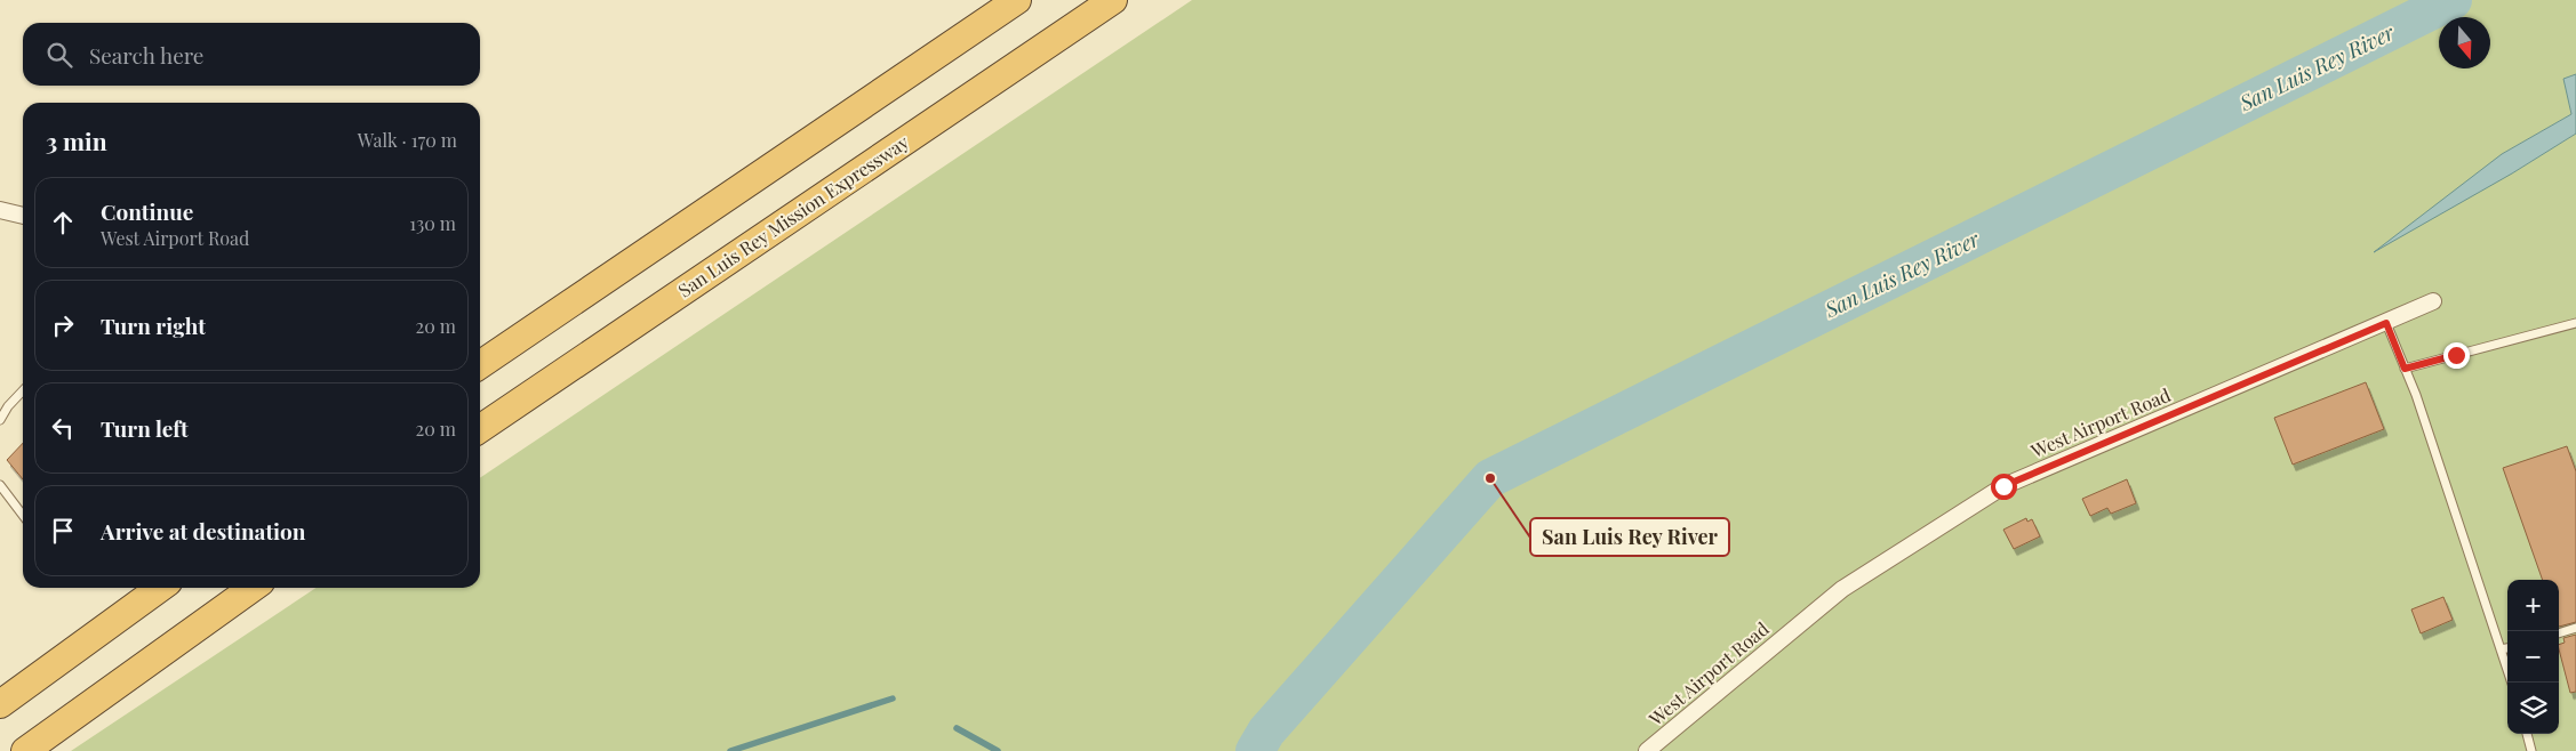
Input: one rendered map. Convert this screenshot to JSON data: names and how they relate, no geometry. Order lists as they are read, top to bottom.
{
  "streets": {
    "highway": ["San Luis Rey Mission Expressway"],
    "street": ["West Airport Road"]
  },
  "water": ["San Luis Rey River"],
  "places": ["San Luis Rey River"],
  "north": "bottom",
  "page": {
    "search": "Search here",
    "heading": ["3 min", "Walk · 170 m"],
    "list": [
      ["Continue", "West Airport Road", "130 m"],
      ["Turn right", "20 m"],
      ["Turn left", "20 m"],
      "Arrive at destination"
    ],
    "map_buttons": ["+", "−"]
  }
}
